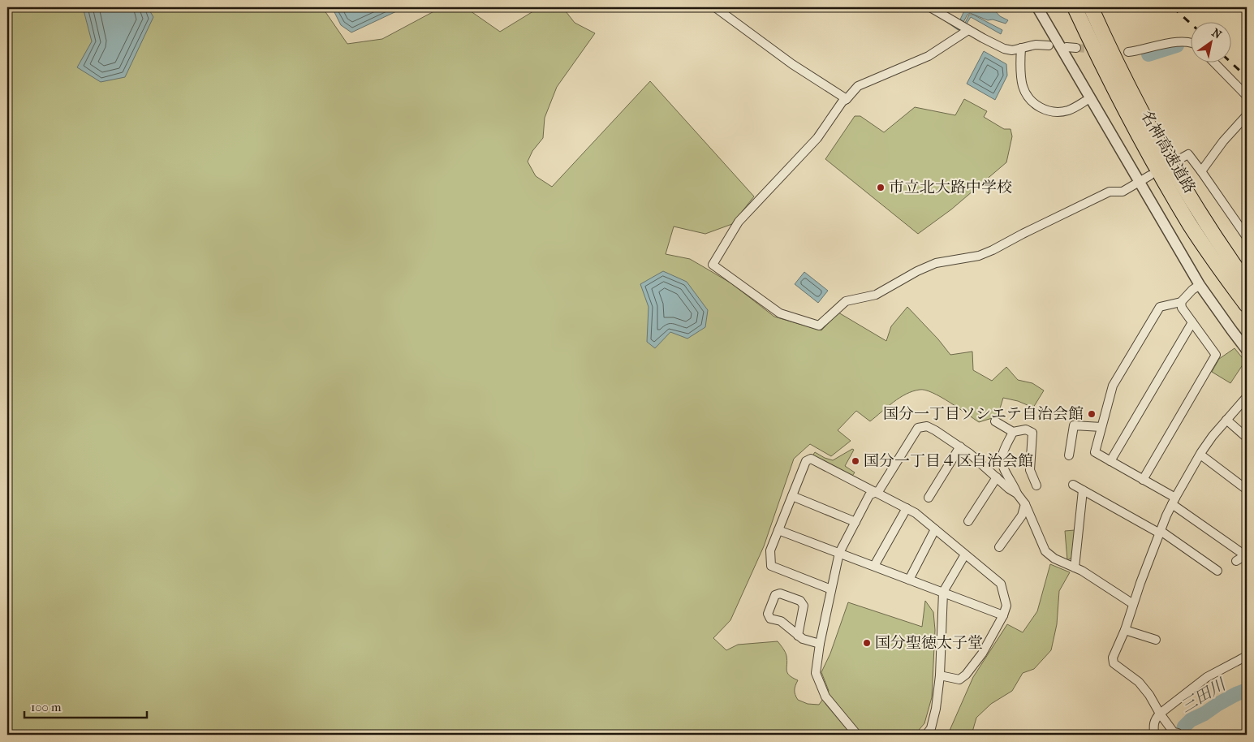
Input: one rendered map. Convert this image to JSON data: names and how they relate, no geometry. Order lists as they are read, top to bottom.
{
  "streets": {
    "highway": ["名神高速道路"]
  },
  "water": ["三田川"],
  "places": [
    "市立北大路中学校",
    "国分一丁目ソシエテ自治会館",
    "国分一丁目４区自治会館",
    "国分聖徳太子堂"
  ],
  "scale_bar": "100 m",
  "north": "top right"
}
